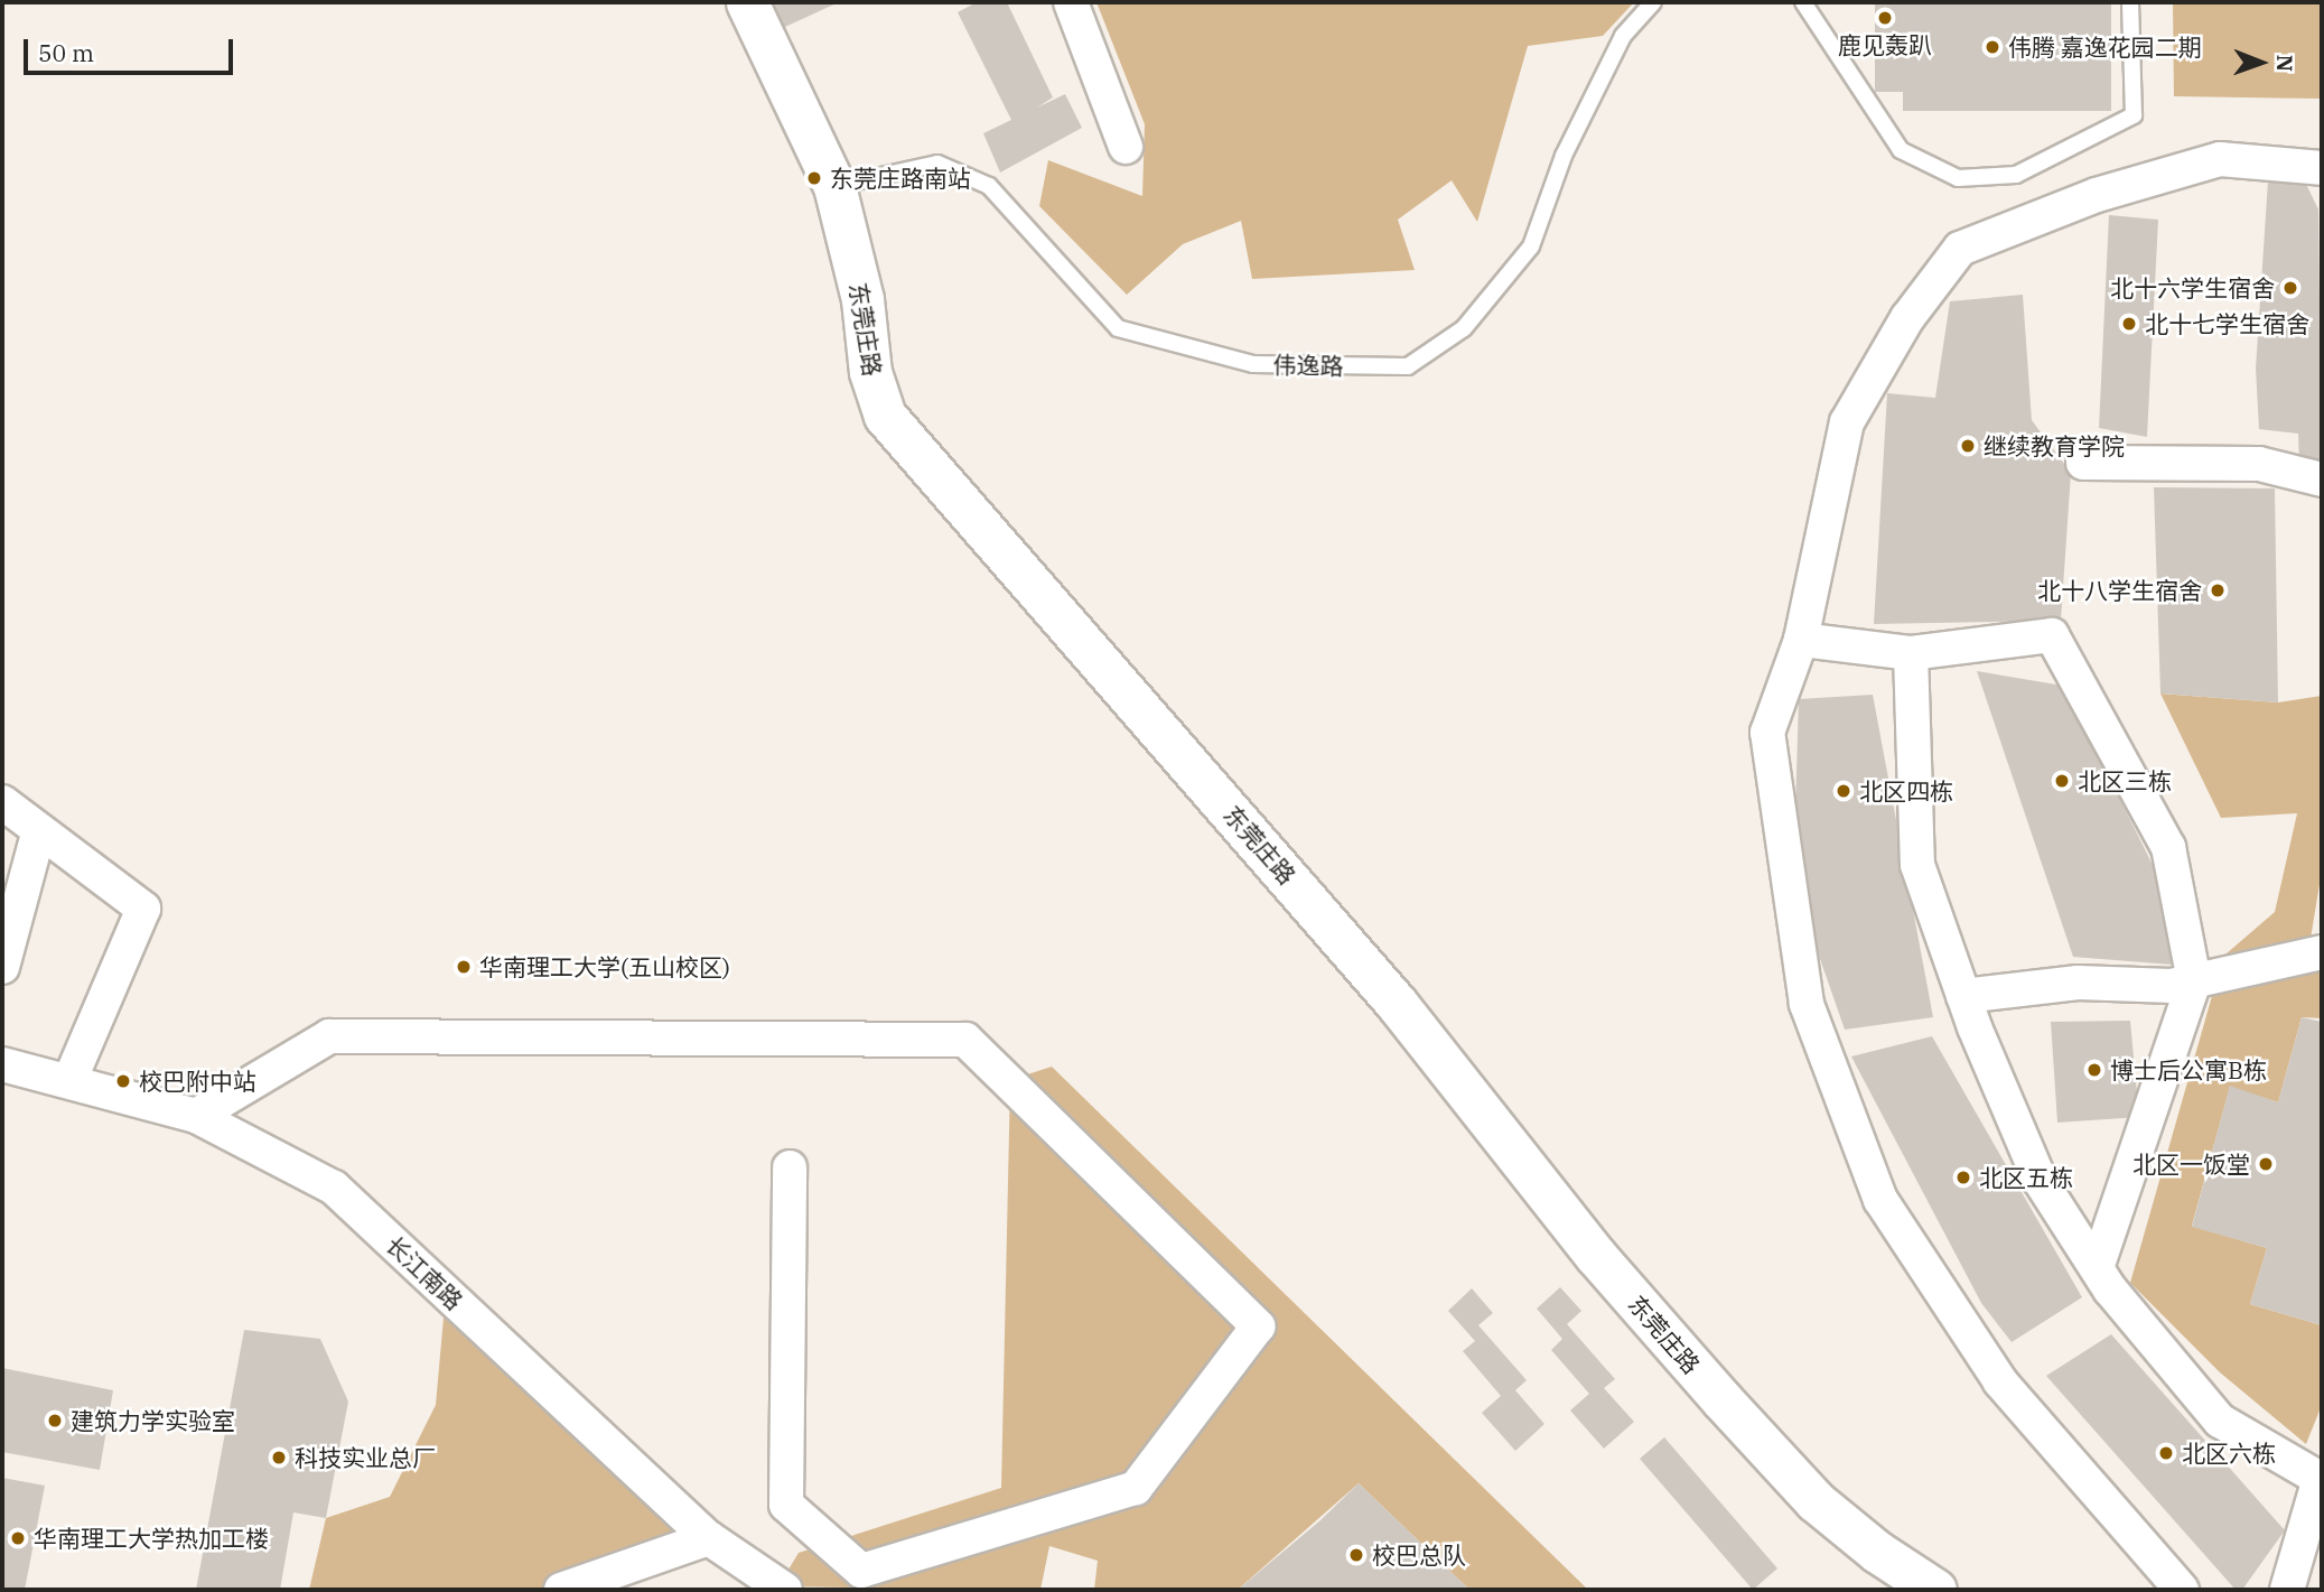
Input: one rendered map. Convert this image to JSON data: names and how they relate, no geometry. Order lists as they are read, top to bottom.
{
  "streets": {
    "street": ["东莞庄路", "长江南路"],
    "lane": ["伟逸路"]
  },
  "crossings": [
    ["东莞庄路", "伟逸路"]
  ],
  "places": [
    "鹿见轰趴",
    "伟腾 嘉逸花园二期",
    "东莞庄路南站",
    "北十六学生宿舍",
    "北十七学生宿舍",
    "继续教育学院",
    "北十八学生宿舍",
    "北区三栋",
    "北区四栋",
    "华南理工大学(五山校区)",
    "博士后公寓B栋",
    "校巴附中站",
    "北区一饭堂",
    "北区五栋",
    "建筑力学实验室",
    "北区六栋",
    "科技实业总厂",
    "华南理工大学热加工楼",
    "校巴总队"
  ],
  "scale_bar": "50 m",
  "north": "right"
}
